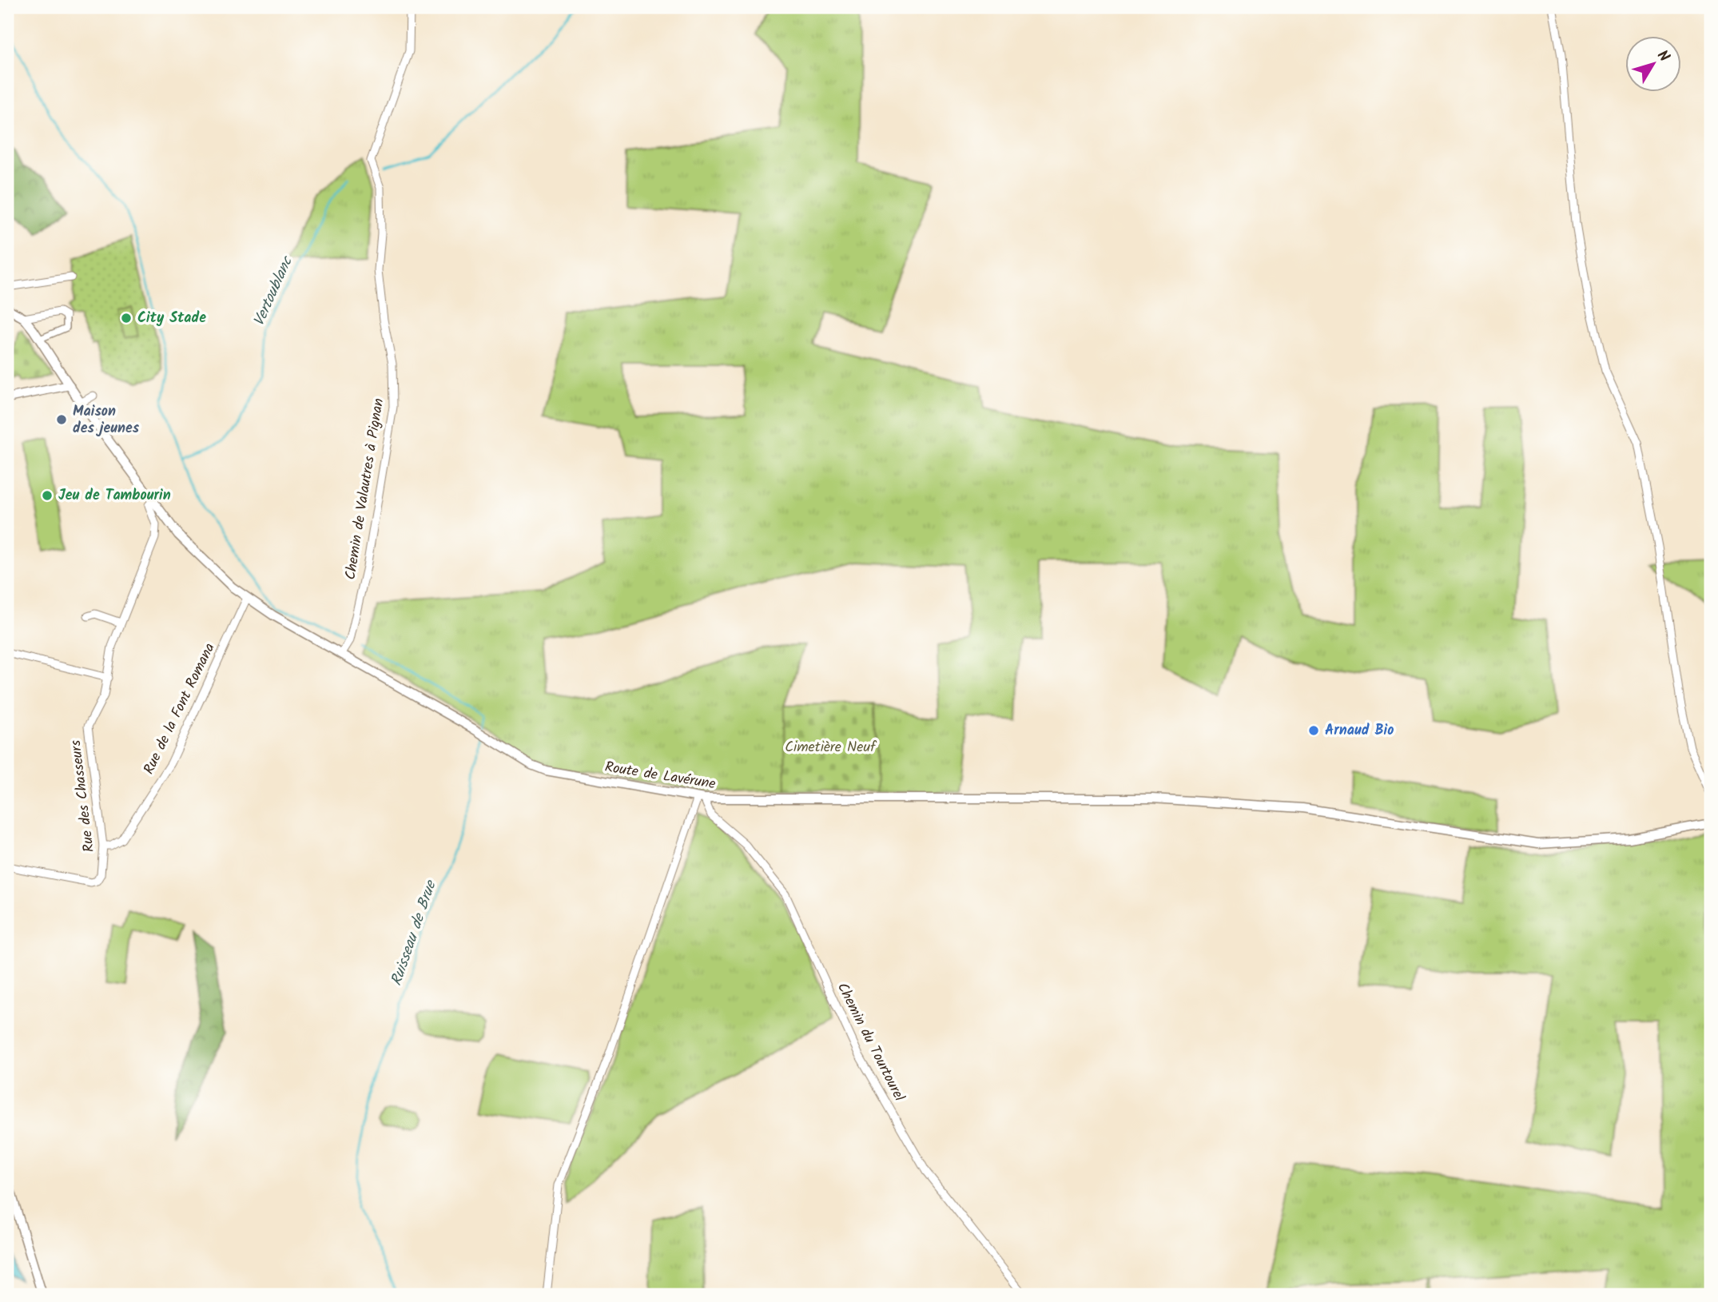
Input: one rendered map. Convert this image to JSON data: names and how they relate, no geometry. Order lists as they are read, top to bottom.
{
  "streets": {
    "street": [
      "Chemin de Valautres à Pignan",
      "Rue de la Font Romana",
      "Route de Lavérune",
      "Rue des Chasseurs",
      "Chemin du Tourtourel"
    ]
  },
  "crossings": [
    ["Chemin de Valautres à Pignan", "Route de Lavérune"],
    ["Rue de la Font Romana", "Route de Lavérune"],
    ["Rue de la Font Romana", "Rue des Chasseurs"],
    ["Route de Lavérune", "Rue des Chasseurs"],
    ["Route de Lavérune", "Chemin du Tourtourel"]
  ],
  "water": ["Vertoublanc", "Ruisseau de Brue"],
  "parks": ["Cimetière Neuf"],
  "places": [
    "City Stade",
    "Maison des jeunes",
    "Jeu de Tambourin",
    "Arnaud Bio"
  ],
  "north": "top right"
}
